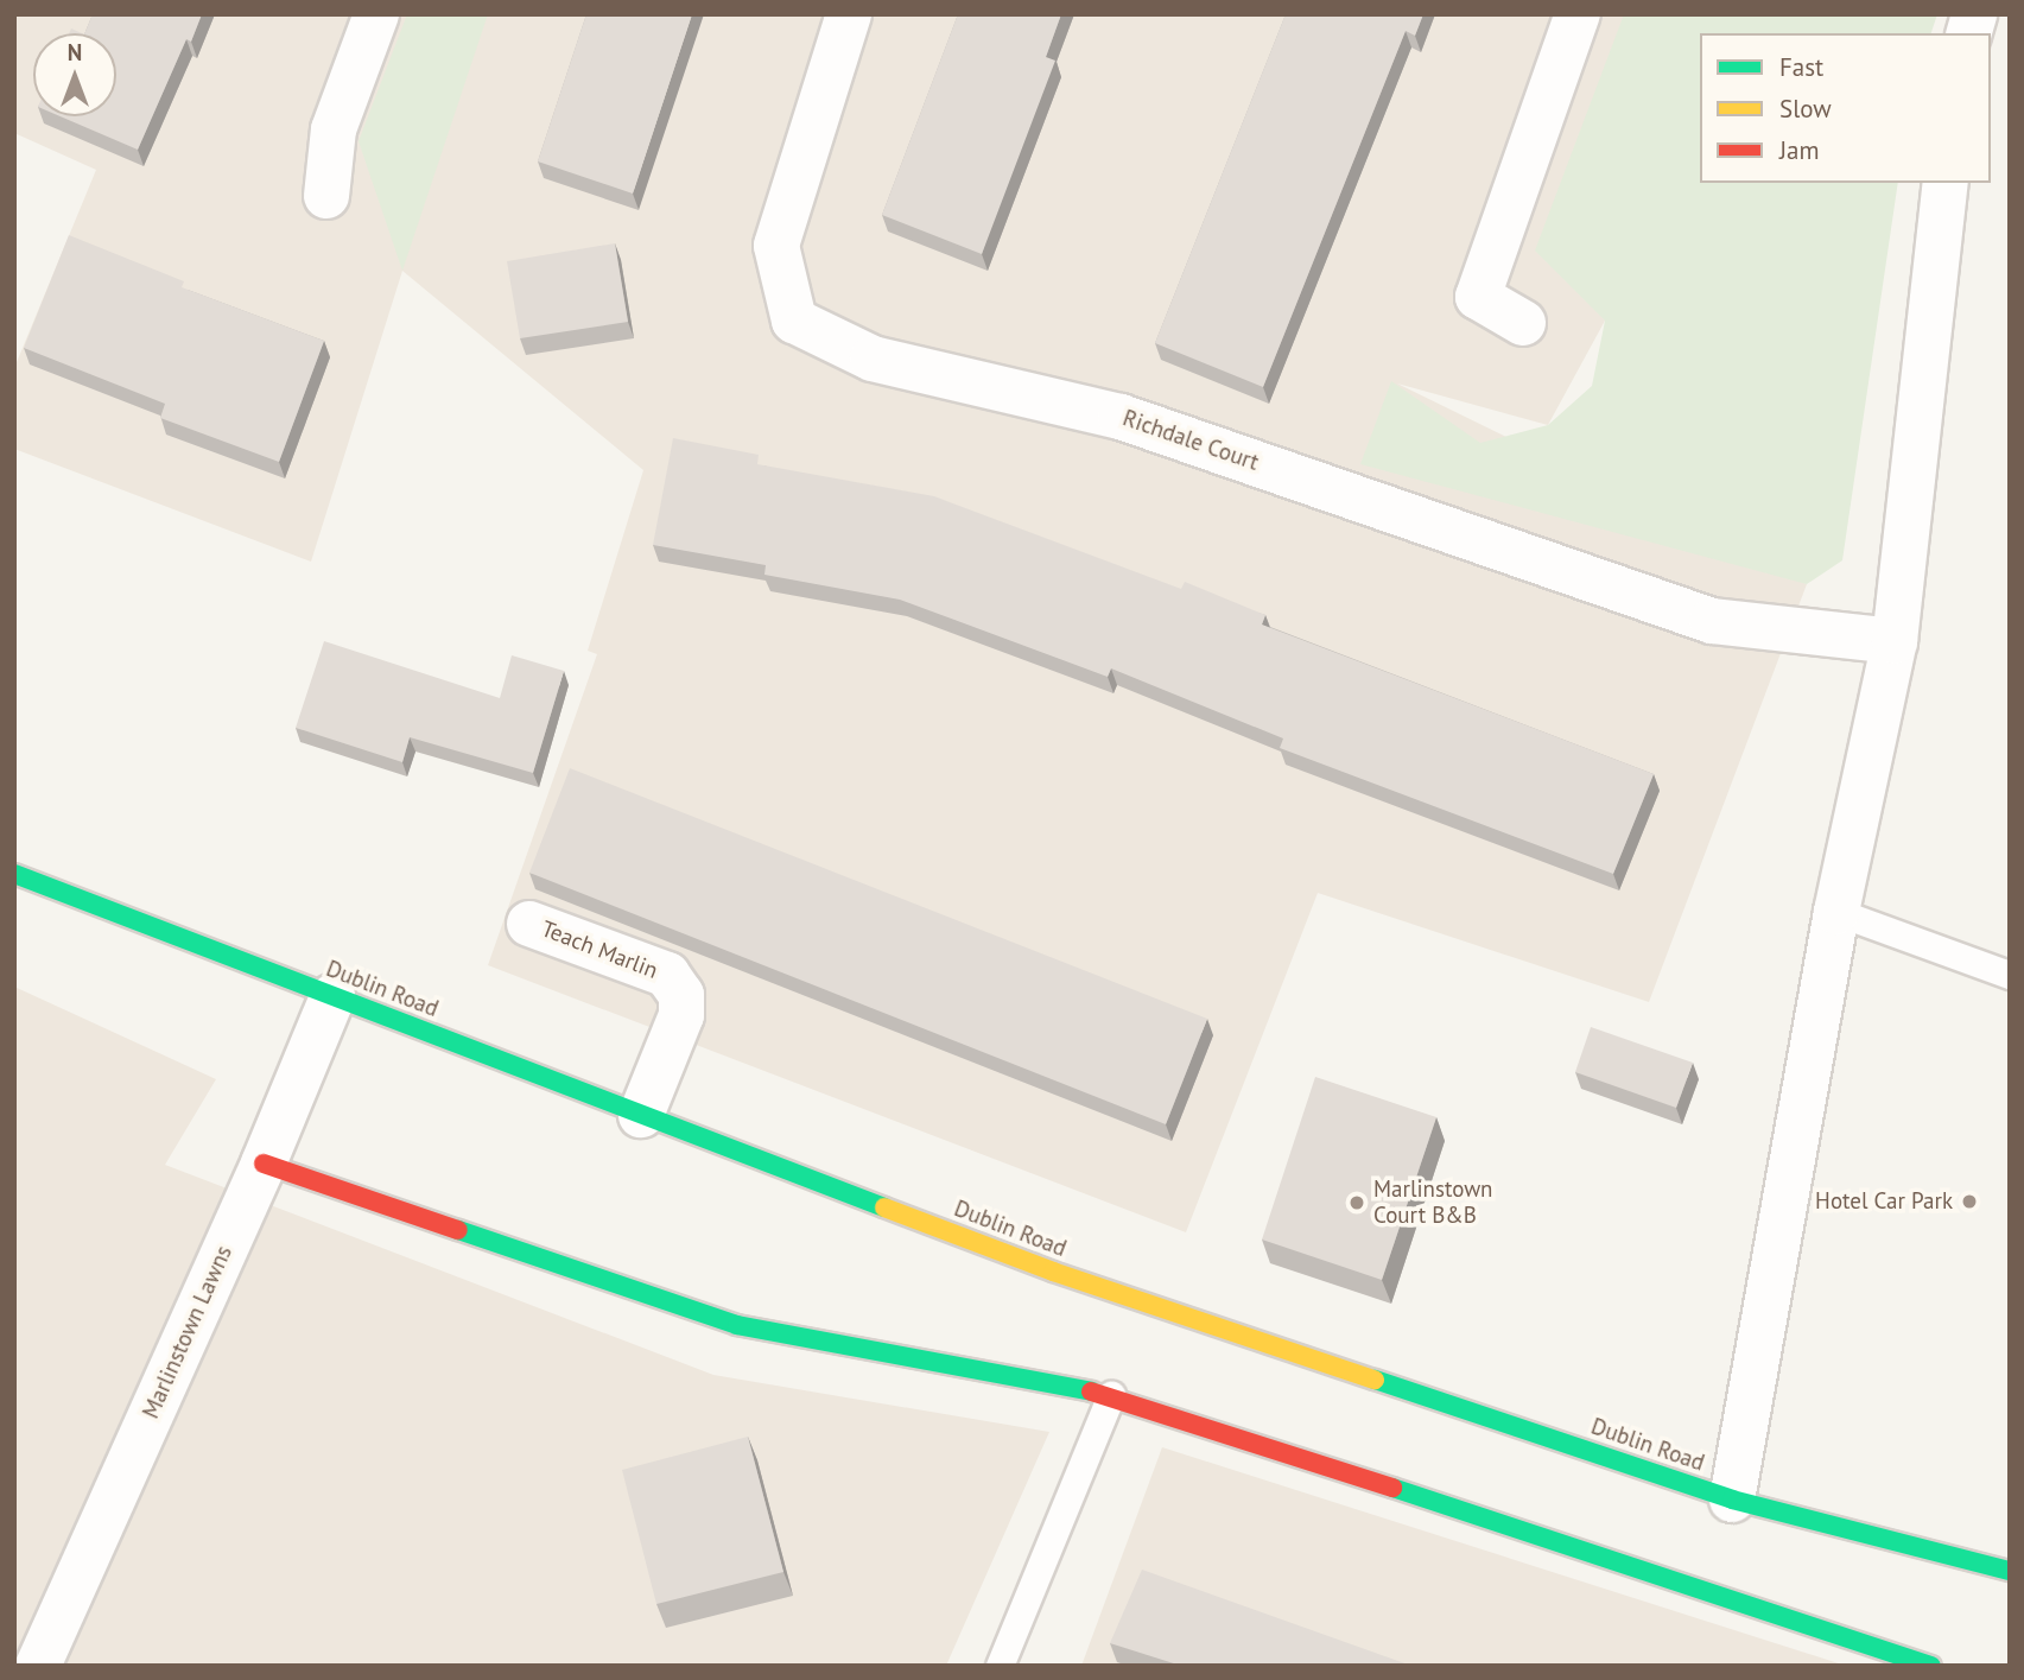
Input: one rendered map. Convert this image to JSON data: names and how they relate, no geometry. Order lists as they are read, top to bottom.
{
  "streets": {
    "main road": ["Dublin Road"],
    "street": ["Richdale Court", "Teach Marlin", "Marlinstown Lawns"]
  },
  "crossings": [
    ["Teach Marlin", "Dublin Road"],
    ["Dublin Road", "Marlinstown Lawns"]
  ],
  "places": ["Hotel Car Park", "Marlinstown Court B&B"],
  "legend": ["Fast", "Slow", "Jam"],
  "north": "top"
}
